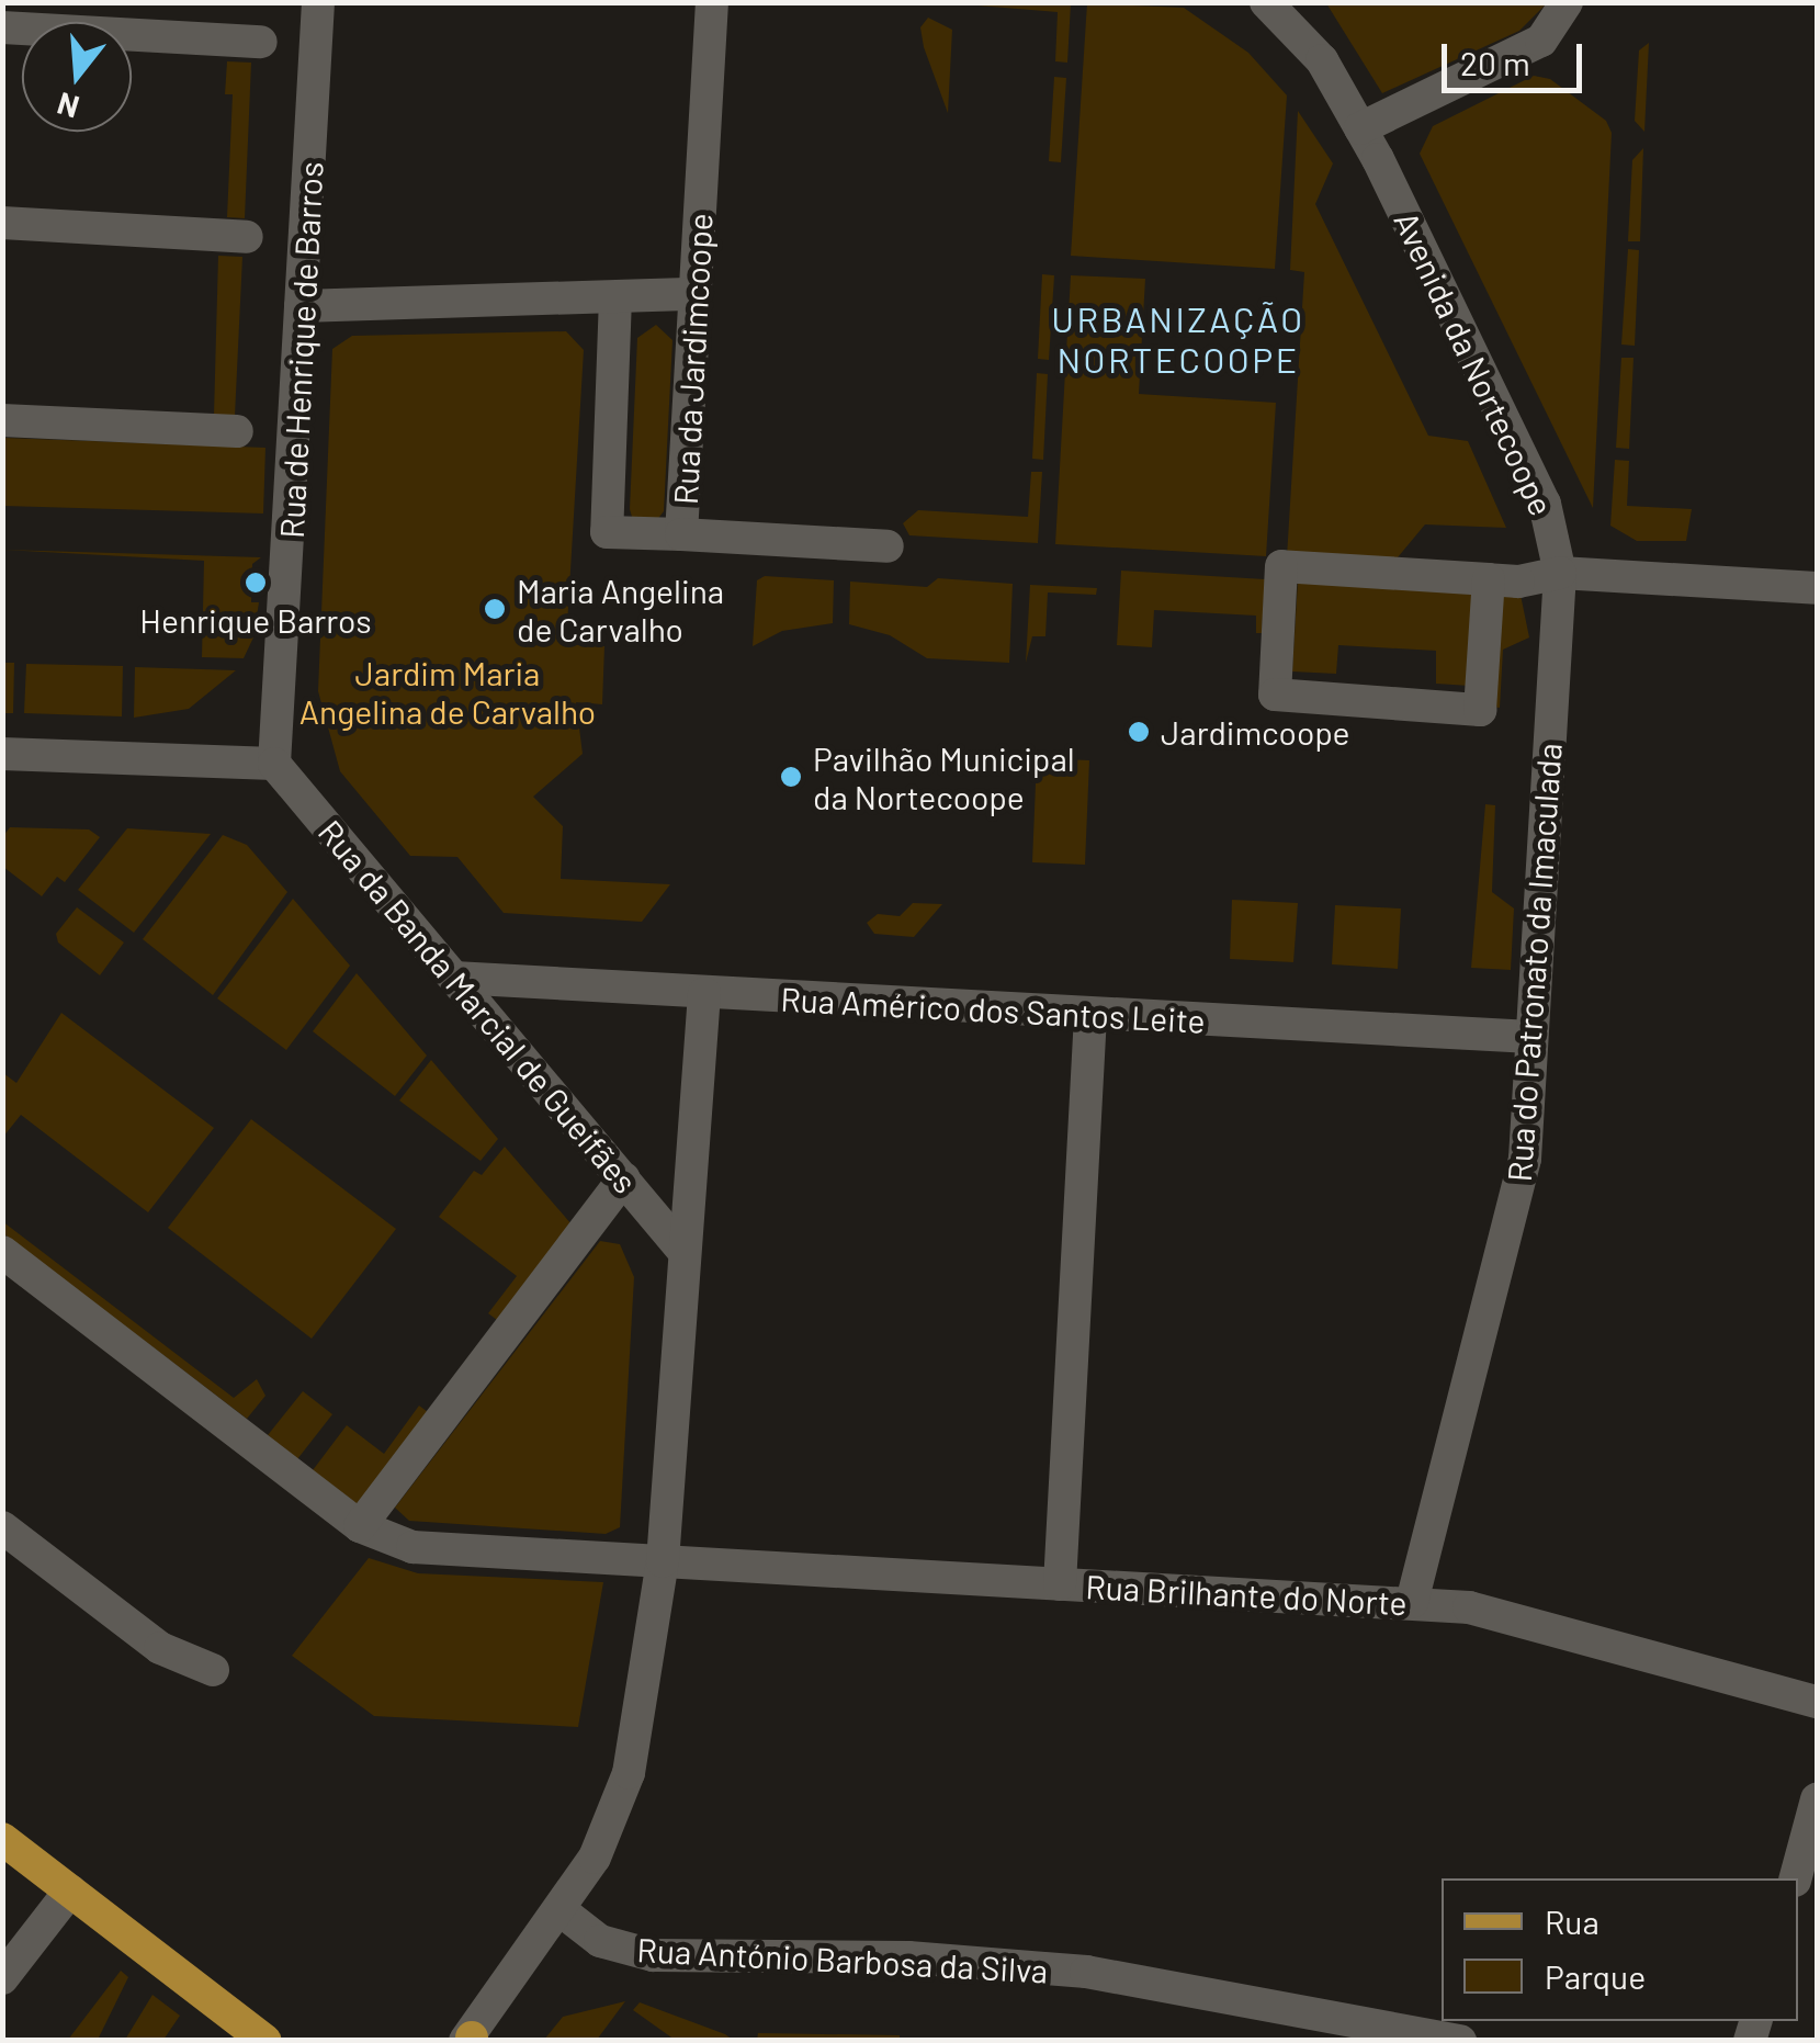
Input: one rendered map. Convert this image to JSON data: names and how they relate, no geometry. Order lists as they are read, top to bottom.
{
  "streets": {
    "street": [
      "Rua de Henrique de Barros",
      "Rua da Jardimcoope",
      "Avenida da Nortecoope",
      "Rua do Patronato da Imaculada",
      "Rua da Banda Marcial de Gueifães",
      "Rua Américo dos Santos Leite",
      "Rua Brilhante do Norte",
      "Rua António Barbosa da Silva"
    ]
  },
  "crossings": [
    ["Rua de Henrique de Barros", "Rua da Banda Marcial de Gueifães"],
    ["Avenida da Nortecoope", "Rua do Patronato da Imaculada"],
    ["Rua do Patronato da Imaculada", "Rua Américo dos Santos Leite"],
    ["Rua do Patronato da Imaculada", "Rua Brilhante do Norte"],
    ["Rua da Banda Marcial de Gueifães", "Rua Américo dos Santos Leite"],
    ["Rua da Banda Marcial de Gueifães", "Rua Brilhante do Norte"],
    ["Rua da Banda Marcial de Gueifães", "Rua António Barbosa da Silva"]
  ],
  "districts": ["URBANIZAÇÃO NORTECOOPE"],
  "parks": ["Jardim Maria Angelina de Carvalho"],
  "places": [
    "Henrique Barros",
    "Maria Angelina de Carvalho",
    "Jardimcoope",
    "Pavilhão Municipal da Nortecoope"
  ],
  "legend": ["Rua", "Parque"],
  "scale_bar": "20 m",
  "north": "bottom"
}
